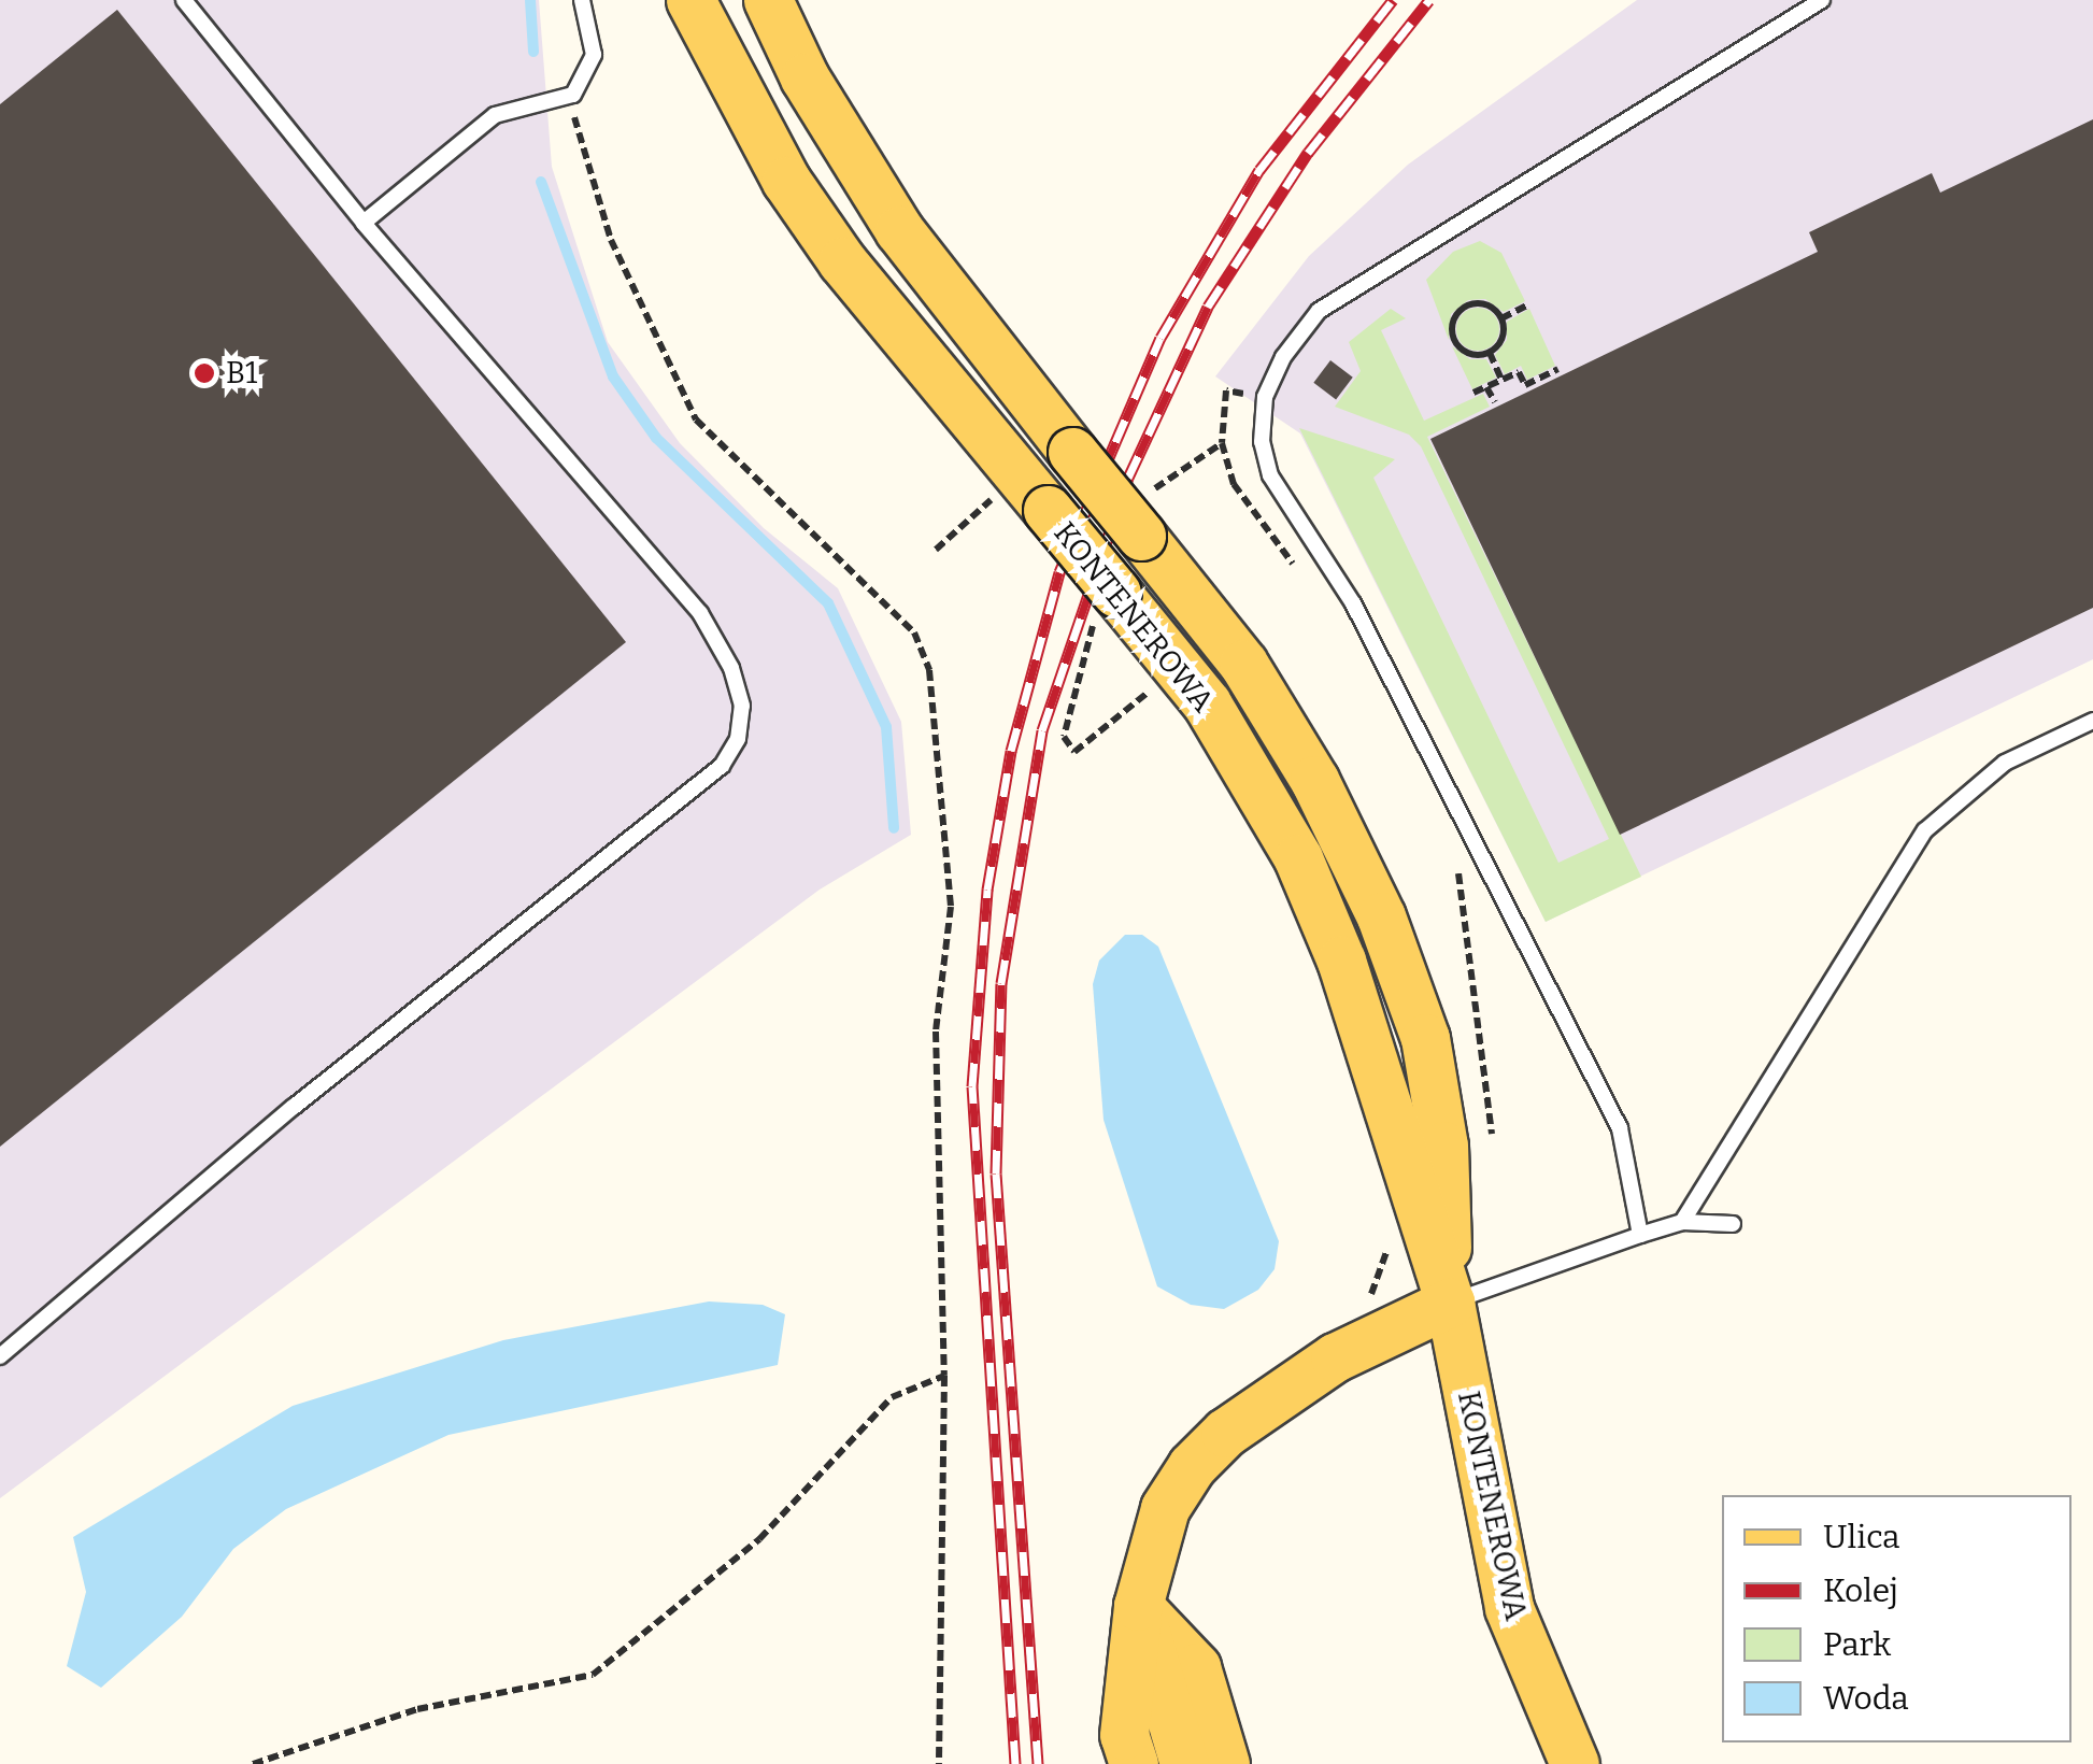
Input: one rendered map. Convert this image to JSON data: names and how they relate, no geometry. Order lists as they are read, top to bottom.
{
  "streets": {
    "main road": ["KONTENEROWA"]
  },
  "places": ["B1"],
  "legend": [
    "Ulica",
    "Kolej",
    "Park",
    "Woda"
  ]
}
